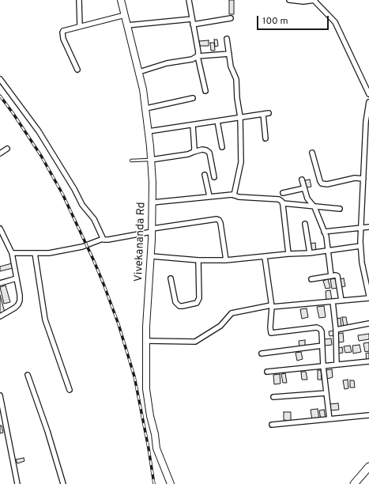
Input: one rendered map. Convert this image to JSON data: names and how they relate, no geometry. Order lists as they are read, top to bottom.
{
  "streets": {
    "street": ["Vivekananda Rd"]
  },
  "scale_bar": "100 m"
}
